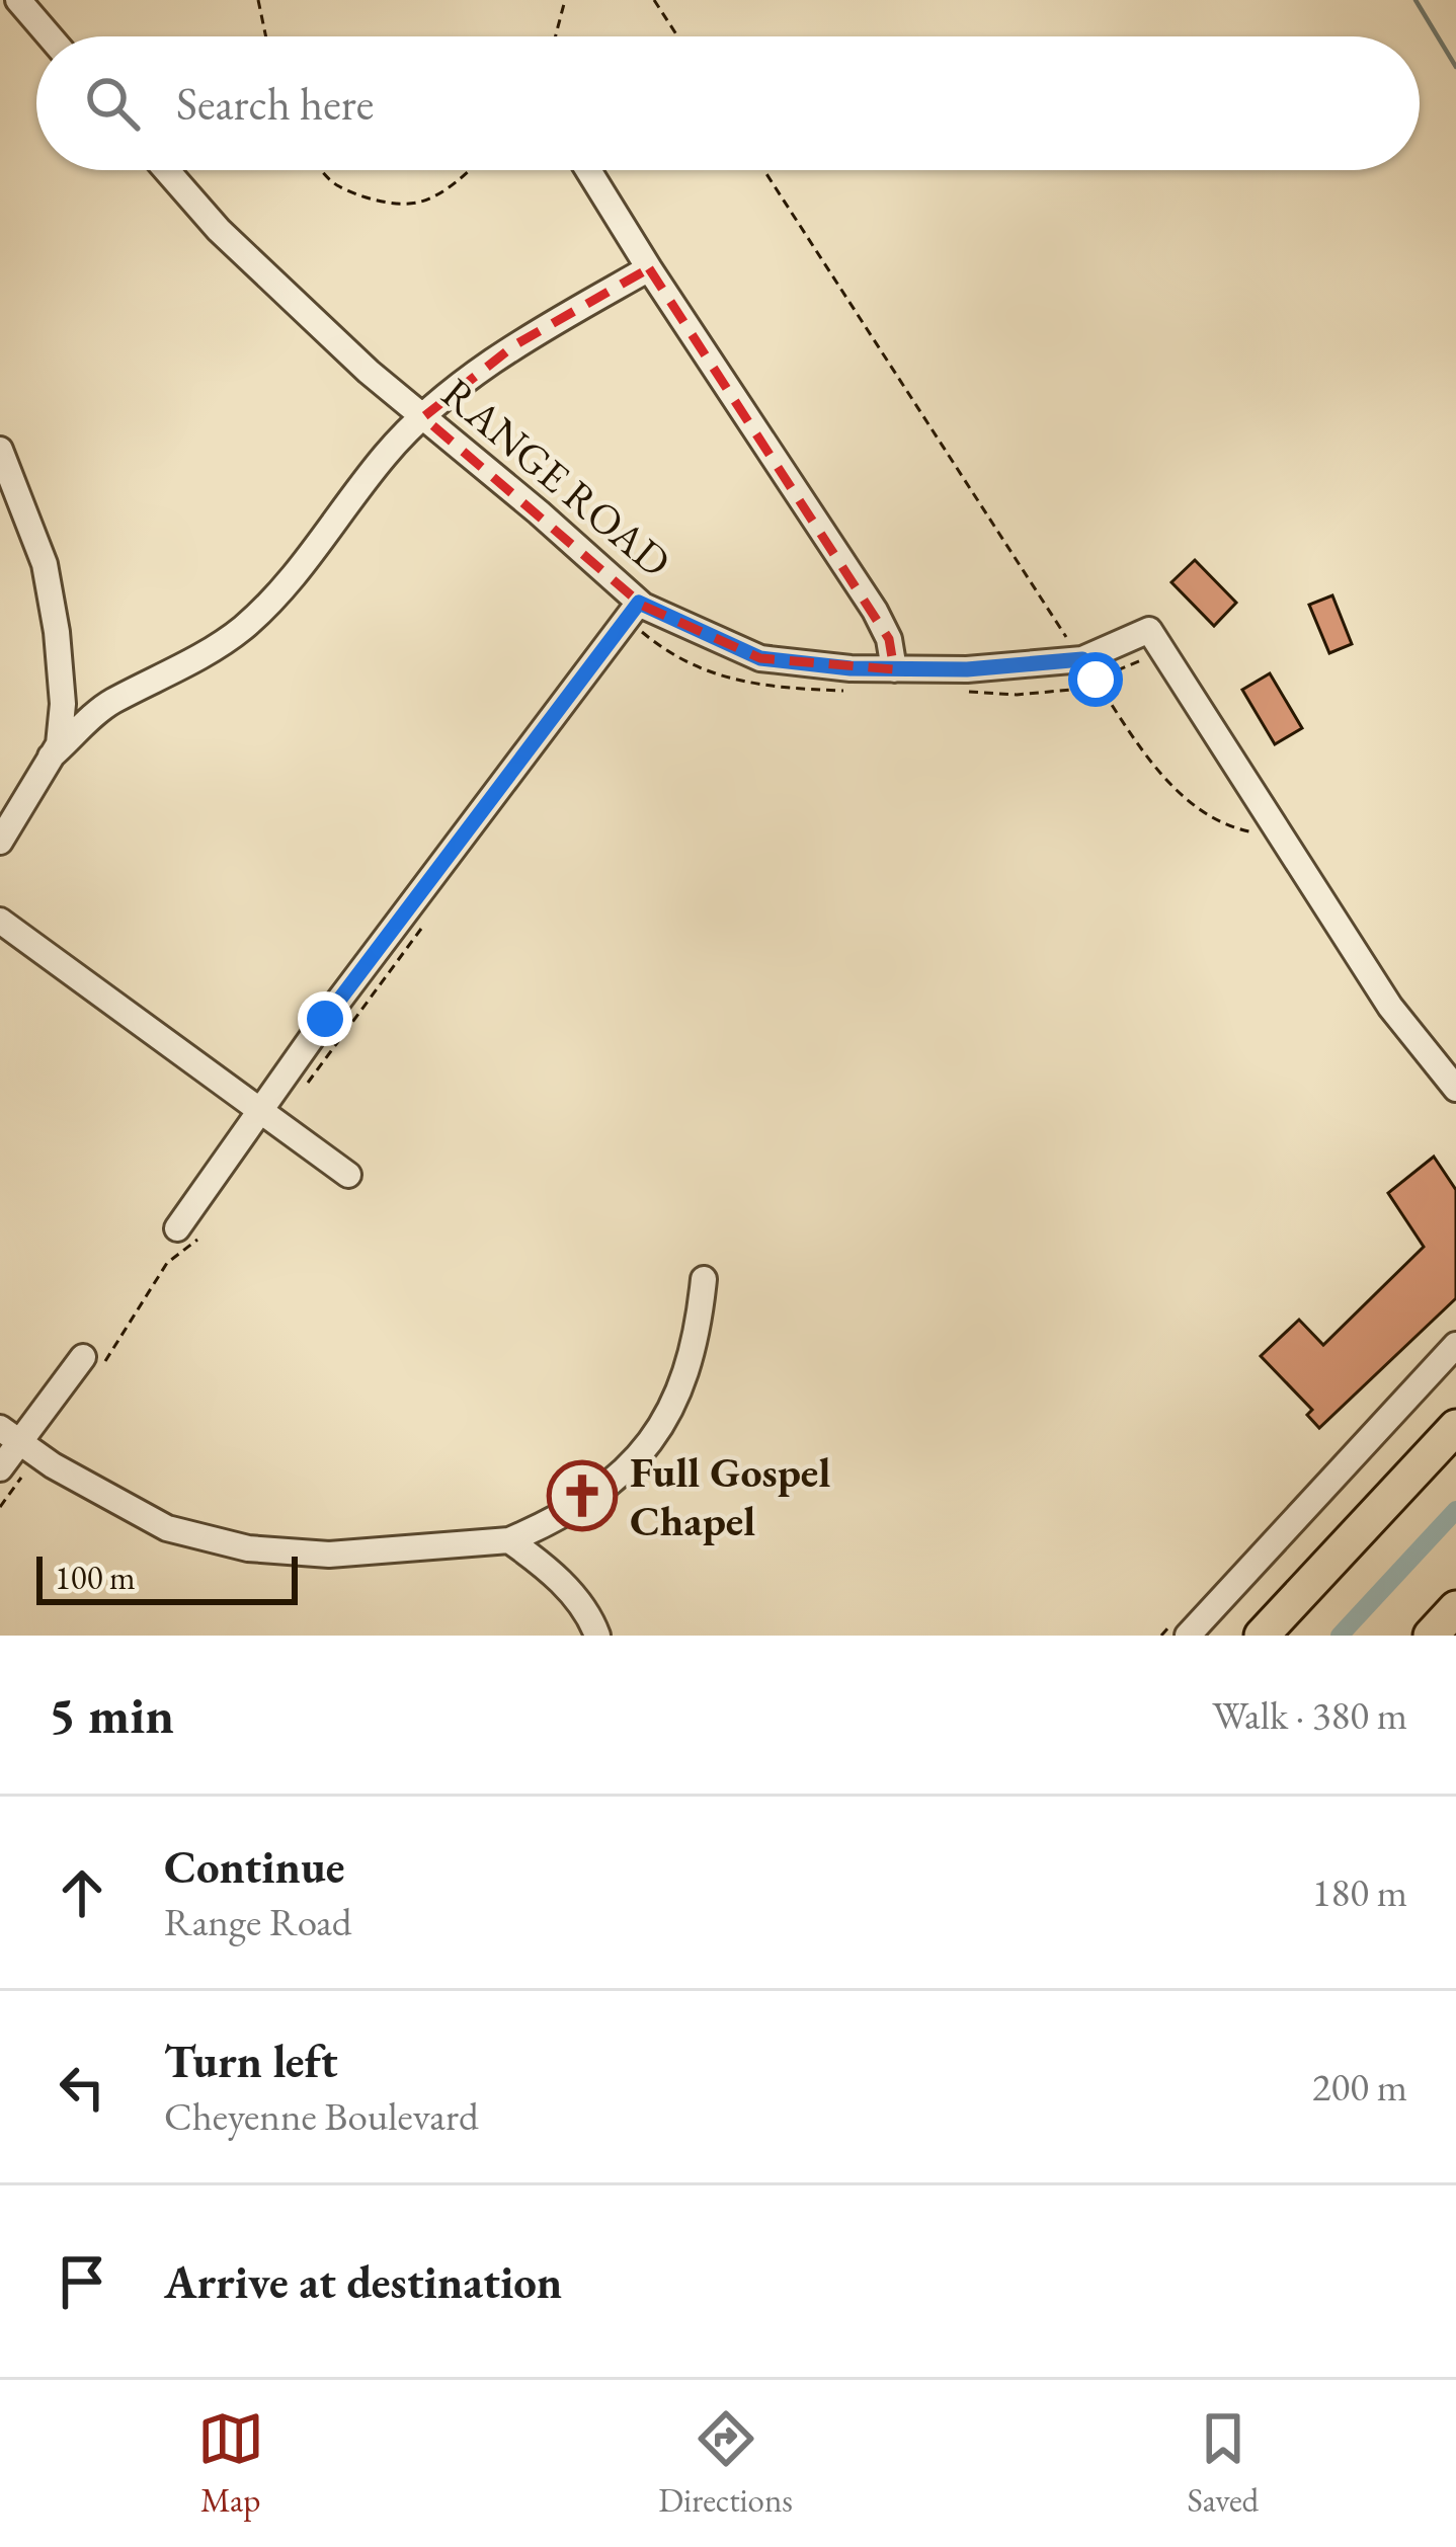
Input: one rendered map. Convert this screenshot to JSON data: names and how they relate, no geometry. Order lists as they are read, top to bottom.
{
  "streets": {
    "street": ["RANGE ROAD"]
  },
  "places": {
    "church": ["Full Gospel Chapel"]
  },
  "scale_bar": "100 m",
  "page": {
    "search": "Search here",
    "scale": "100 m",
    "heading": ["5 min", "Walk · 380 m"],
    "list": [
      ["Continue", "Range Road", "180 m"],
      ["Turn left", "Cheyenne Boulevard", "200 m"],
      "Arrive at destination"
    ],
    "nav": ["Map", "Directions", "Saved"]
  }
}
